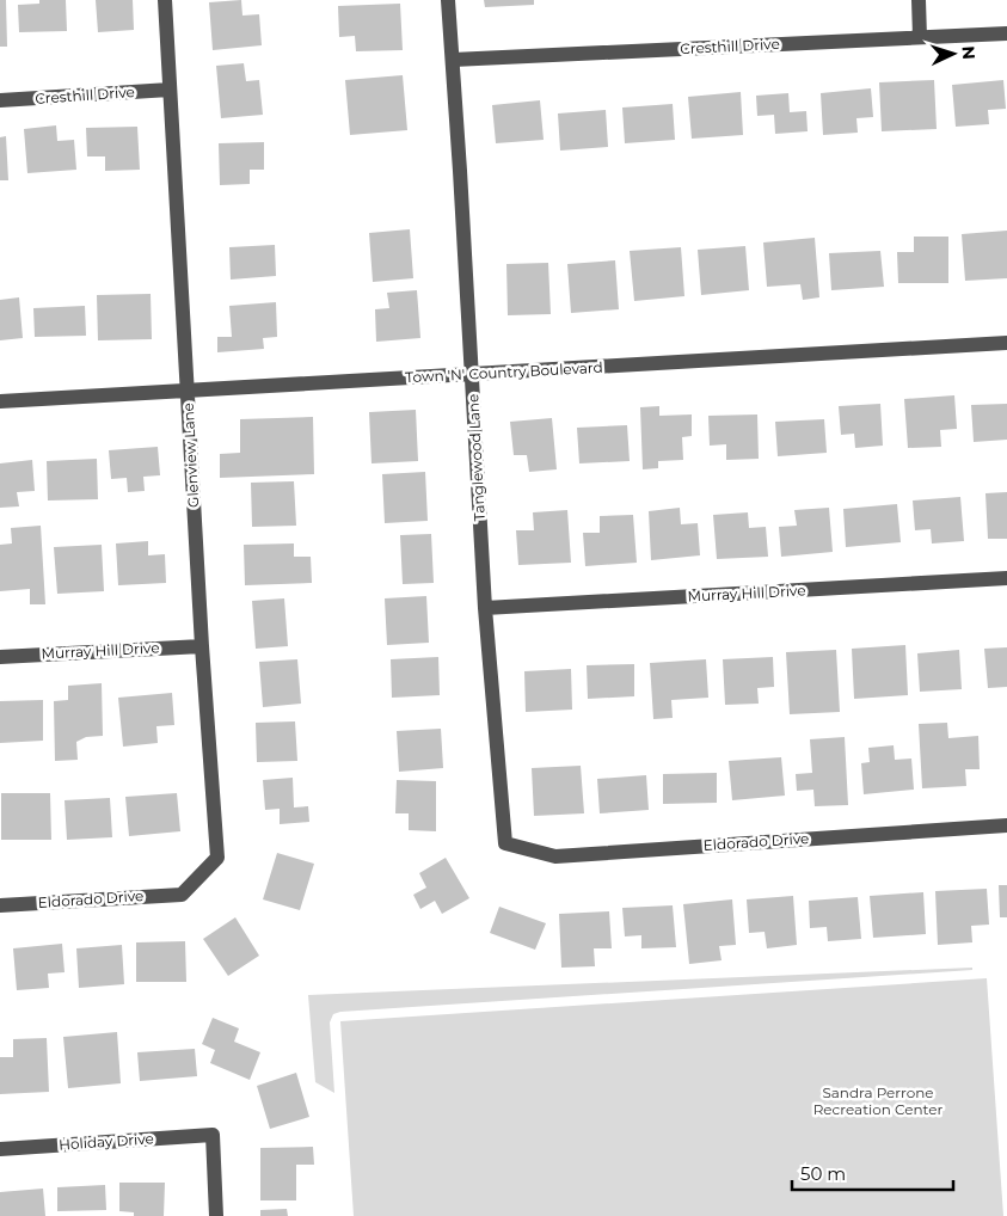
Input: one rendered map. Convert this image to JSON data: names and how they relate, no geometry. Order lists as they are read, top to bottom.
{
  "streets": {
    "street": [
      "Cresthill Drive",
      "Town 'N' Country Boulevard",
      "Glenview Lane",
      "Tanglewood Lane",
      "Murray Hill Drive",
      "Eldorado Drive",
      "Holiday Drive"
    ]
  },
  "crossings": [
    ["Cresthill Drive", "Glenview Lane"],
    ["Cresthill Drive", "Tanglewood Lane"],
    ["Town 'N' Country Boulevard", "Glenview Lane"],
    ["Town 'N' Country Boulevard", "Tanglewood Lane"],
    ["Glenview Lane", "Murray Hill Drive"],
    ["Glenview Lane", "Eldorado Drive"],
    ["Tanglewood Lane", "Murray Hill Drive"],
    ["Tanglewood Lane", "Eldorado Drive"]
  ],
  "parks": ["Sandra Perrone Recreation Center"],
  "scale_bar": "50 m",
  "north": "right"
}
